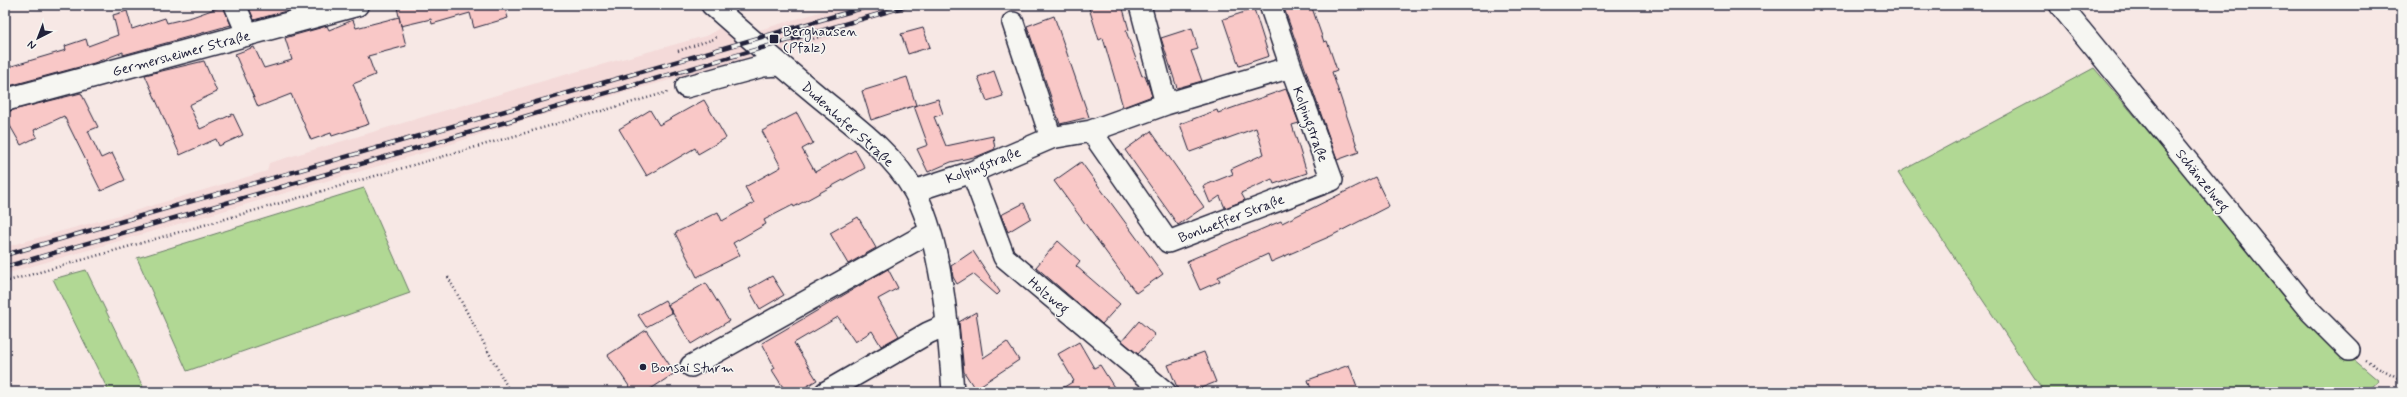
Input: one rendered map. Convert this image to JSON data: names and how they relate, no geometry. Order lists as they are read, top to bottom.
{
  "streets": {
    "main road": ["Germersheimer Straße"],
    "street": [
      "Dudenhofer Straße",
      "Kolpingstraße",
      "Schänzelweg",
      "Bonhoeffer Straße",
      "Holzweg"
    ]
  },
  "crossings": [
    ["Dudenhofer Straße", "Kolpingstraße"],
    ["Kolpingstraße", "Bonhoeffer Straße"],
    ["Kolpingstraße", "Holzweg"]
  ],
  "places": {
    "transit": ["Berghausen (Pfalz)"],
    "other": ["Bonsai Sturm"]
  },
  "north": "bottom left"
}
